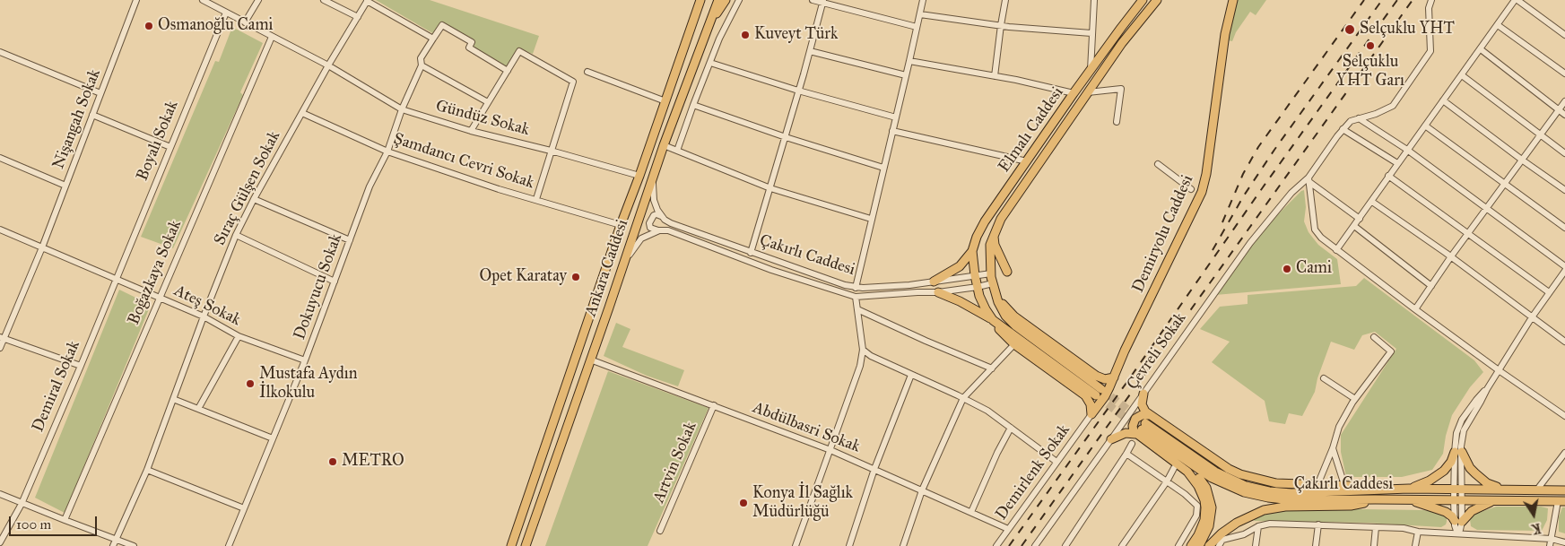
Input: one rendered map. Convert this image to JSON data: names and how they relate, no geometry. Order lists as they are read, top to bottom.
{
  "streets": {
    "main road": [
      "Elmalı Caddesi",
      "Demiryolu Caddesi",
      "Çakırlı Caddesi",
      "Ankara Caddesi"
    ],
    "street": [
      "Gündüz Sokak",
      "Nişangah Sokak",
      "Boyalı Sokak",
      "Şamdancı Cevri Sokak",
      "Sıraç Gülşen Sokak",
      "Boğazkaya Sokak",
      "Dokuyucu Sokak",
      "Ateş Sokak",
      "Çevreli Sokak",
      "Demiral Sokak",
      "Abdülbasri Sokak",
      "Artvin Sokak",
      "Demirlenk Sokak"
    ]
  },
  "crossings": [
    ["Gündüz Sokak", "Boyalı Sokak"],
    ["Gündüz Sokak", "Sıraç Gülşen Sokak"],
    ["Gündüz Sokak", "Ankara Caddesi"],
    ["Gündüz Sokak", "Boğazkaya Sokak"],
    ["Gündüz Sokak", "Dokuyucu Sokak"],
    ["Nişangah Sokak", "Ateş Sokak"],
    ["Elmalı Caddesi", "Çakırlı Caddesi"],
    ["Boyalı Sokak", "Ateş Sokak"],
    ["Boyalı Sokak", "Demiral Sokak"],
    ["Şamdancı Cevri Sokak", "Sıraç Gülşen Sokak"],
    ["Şamdancı Cevri Sokak", "Ankara Caddesi"],
    ["Şamdancı Cevri Sokak", "Dokuyucu Sokak"],
    ["Sıraç Gülşen Sokak", "Ateş Sokak"],
    ["Demiryolu Caddesi", "Demirlenk Sokak"],
    ["Ankara Caddesi", "Abdülbasri Sokak"],
    ["Boğazkaya Sokak", "Ateş Sokak"],
    ["Dokuyucu Sokak", "Ateş Sokak"],
    ["Ateş Sokak", "Demiral Sokak"],
    ["Abdülbasri Sokak", "Artvin Sokak"],
    ["Abdülbasri Sokak", "Demirlenk Sokak"]
  ],
  "places": [
    "Osmanoğlu Cami",
    "Selçuklu YHT",
    "Kuveyt Türk",
    "Selçuklu YHT Garı",
    "Cami",
    "Opet Karatay",
    "Mustafa Aydın İlkokulu",
    "METRO",
    "Konya İl Sağlık Müdürlüğü"
  ],
  "scale_bar": "100 m",
  "north": "bottom"
}
